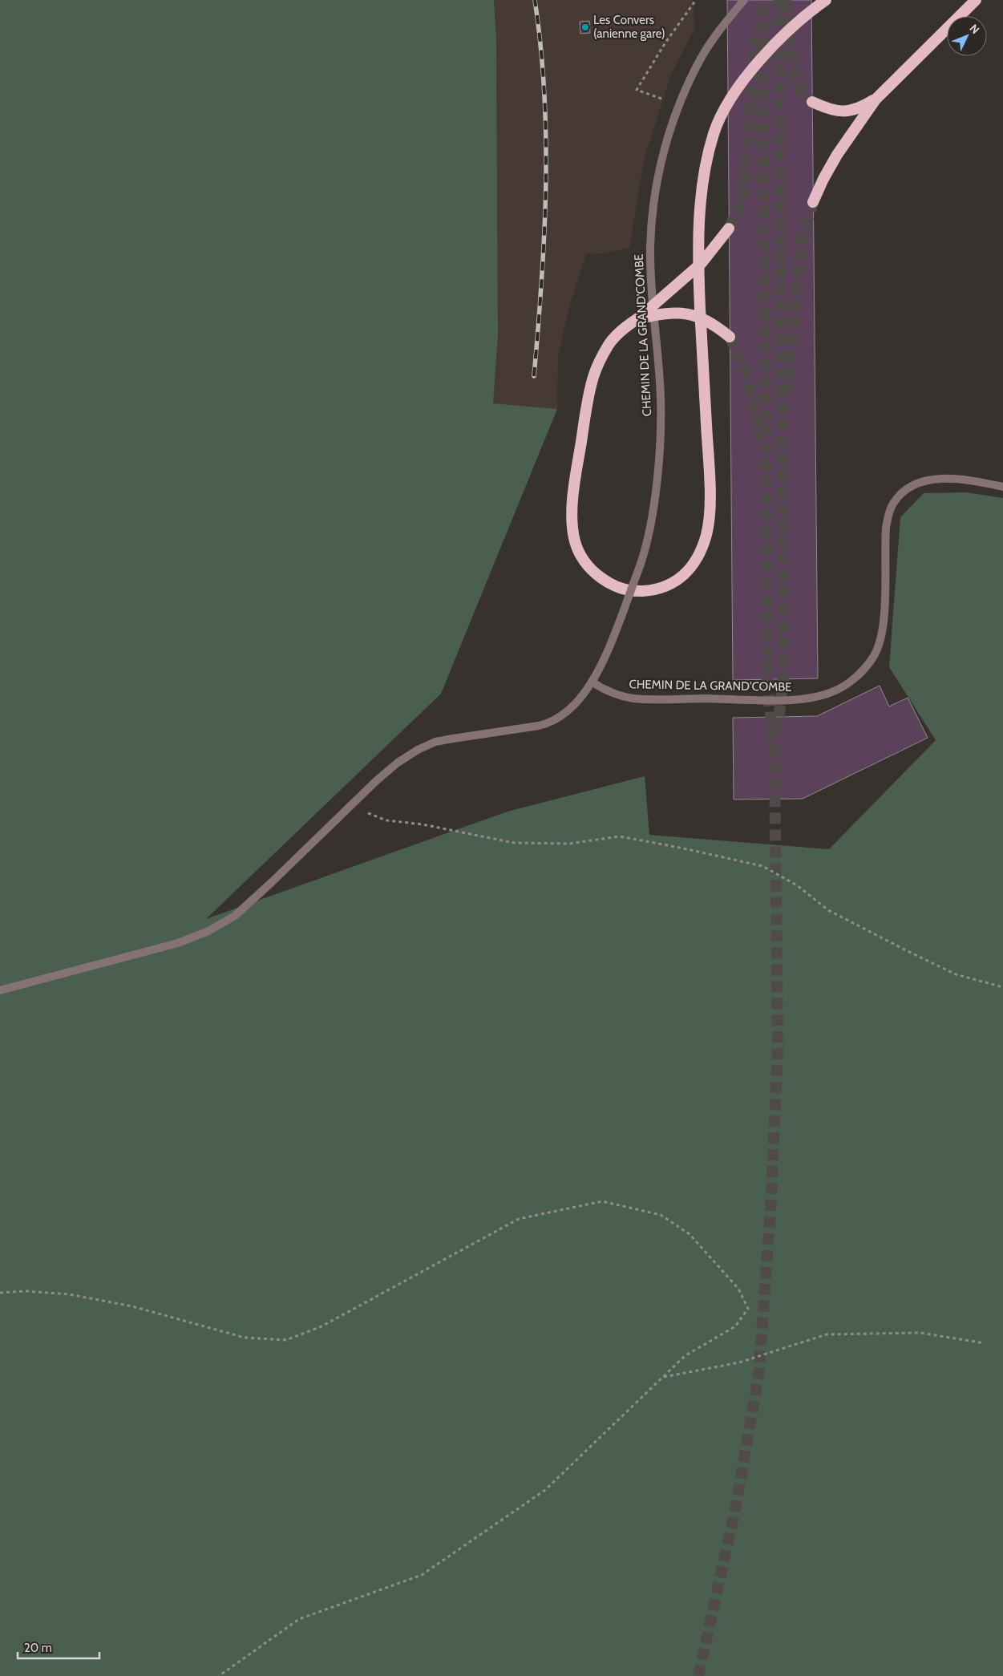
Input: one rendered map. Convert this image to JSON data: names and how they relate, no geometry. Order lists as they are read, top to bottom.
{
  "streets": {
    "street": ["CHEMIN DE LA GRAND'COMBE"]
  },
  "places": ["Les Convers (anienne gare)"],
  "scale_bar": "20 m",
  "north": "top right"
}
